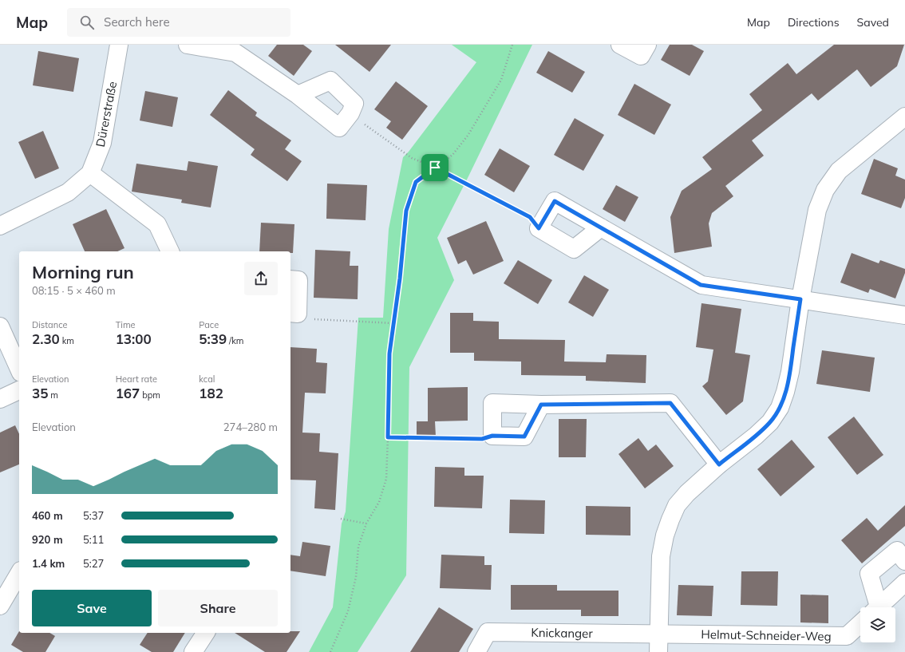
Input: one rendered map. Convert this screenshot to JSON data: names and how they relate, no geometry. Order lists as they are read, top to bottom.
{
  "streets": {
    "street": ["Dürerstraße", "Knickanger", "Helmut-Schneider-Weg"]
  },
  "crossings": [
    ["Knickanger", "Helmut-Schneider-Weg"]
  ],
  "page": {
    "header": "Map",
    "search": "Search here",
    "nav": ["Map", "Directions", "Saved"],
    "heading": ["Morning run", "08:15 · 5 × 460 m"],
    "stats": [
      ["Distance", "2.30 km"],
      ["Time", "13:00"],
      ["Pace", "5:39 /km"],
      ["Elevation", "35 m"],
      ["Heart rate", "167 bpm"],
      ["kcal", "182"]
    ],
    "chart": ["Elevation", "274–280 m"],
    "list": [
      {
        "name": "460 m",
        "note": "5:37"
      },
      {
        "name": "920 m",
        "note": "5:11"
      },
      {
        "name": "1.4 km",
        "note": "5:27"
      }
    ],
    "buttons": ["Save", "Share"]
  }
}
